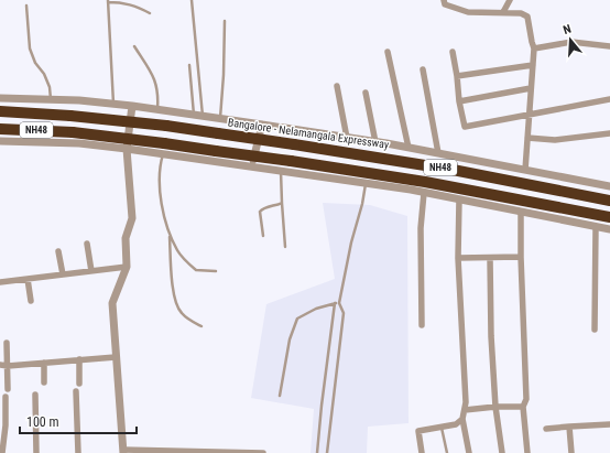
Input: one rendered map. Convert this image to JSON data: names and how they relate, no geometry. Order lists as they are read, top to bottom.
{
  "streets": {
    "highway": ["NH48", "Bangalore - Nelamangala Expressway"]
  },
  "scale_bar": "100 m",
  "north": "top"
}
